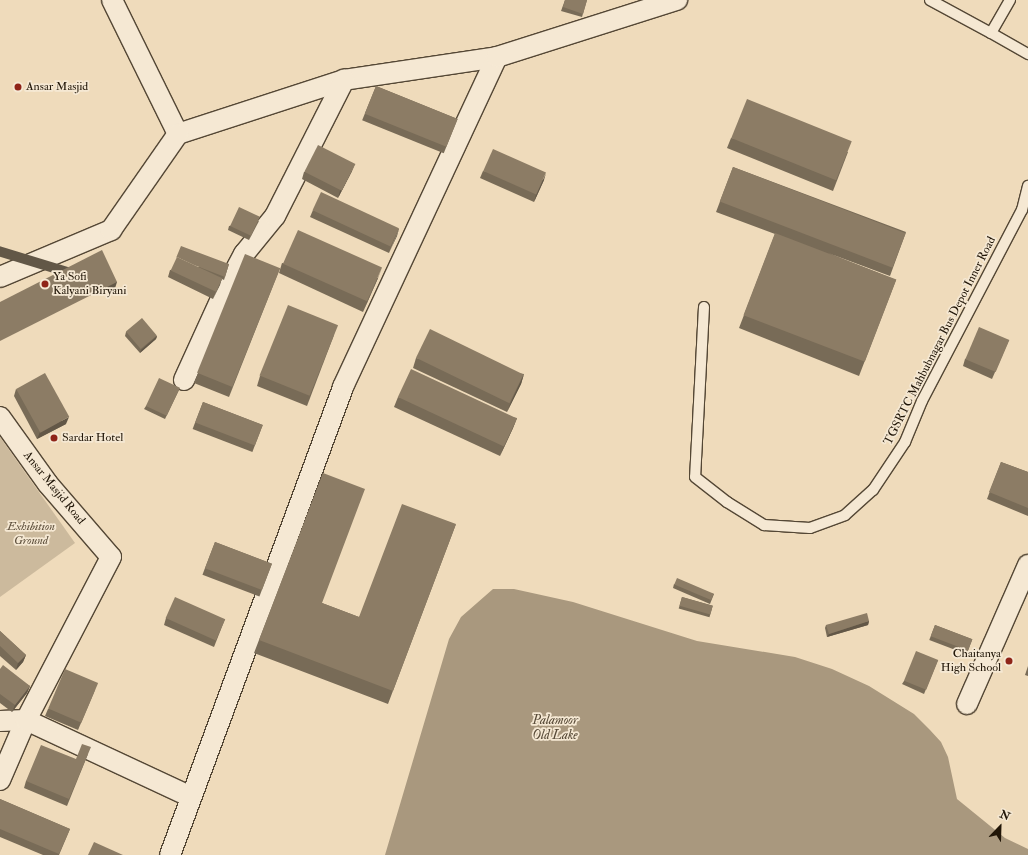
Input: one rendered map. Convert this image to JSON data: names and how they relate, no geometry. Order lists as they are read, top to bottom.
{
  "streets": {
    "street": ["Ansar Masjid Road"],
    "lane": ["TGSRTC Mahbubnagar Bus Depot Inner Road"]
  },
  "water": ["Palamoor Old Lake"],
  "parks": ["Exhibition Ground"],
  "places": [
    "Ansar Masjid",
    "Ya Sofi Kalyani Biryani",
    "Sardar Hotel",
    "Chaitanya High School"
  ],
  "north": "top right"
}
